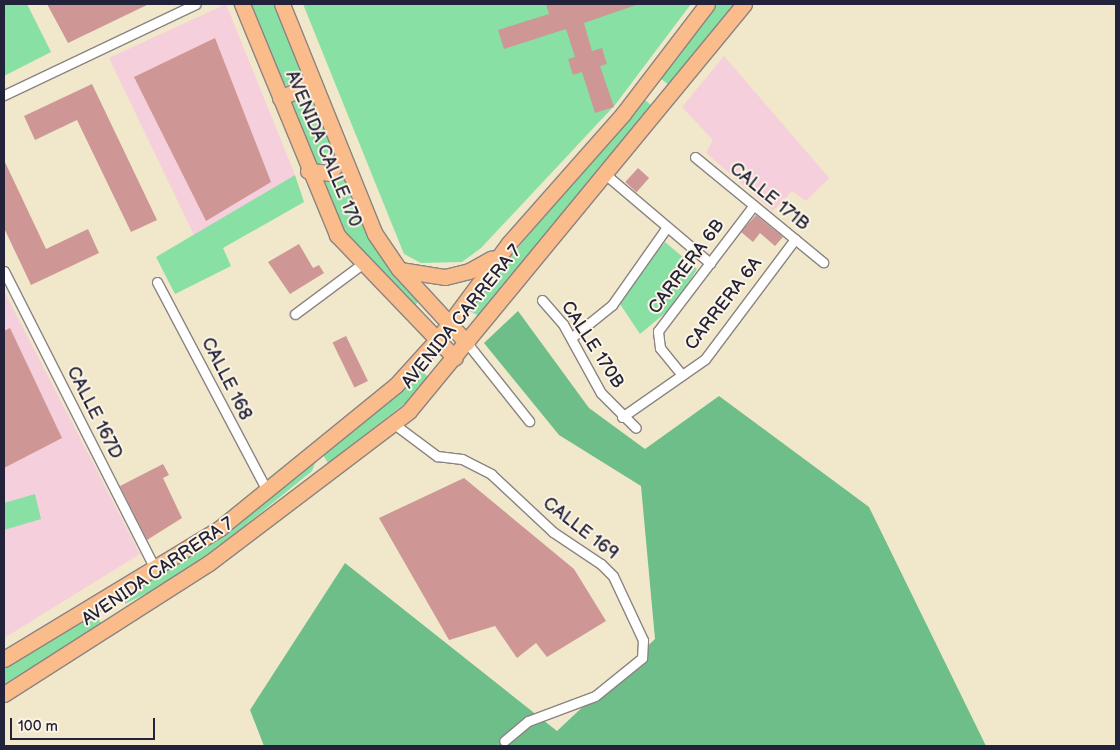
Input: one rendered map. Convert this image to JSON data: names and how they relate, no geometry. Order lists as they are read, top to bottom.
{
  "streets": {
    "main road": ["AVENIDA CALLE 170", "AVENIDA CARRERA 7"],
    "street": [
      "CALLE 171B",
      "CARRERA 6B",
      "CARRERA 6A",
      "CALLE 170B",
      "CALLE 168",
      "CALLE 167D",
      "CALLE 169"
    ]
  },
  "crossings": [
    ["AVENIDA CALLE 170", "AVENIDA CARRERA 7"],
    ["CALLE 171B", "CARRERA 6B"],
    ["CALLE 171B", "CARRERA 6A"],
    ["CARRERA 6B", "CARRERA 6A"],
    ["CARRERA 6A", "CALLE 170B"],
    ["AVENIDA CARRERA 7", "CALLE 168"],
    ["AVENIDA CARRERA 7", "CALLE 167D"],
    ["AVENIDA CARRERA 7", "CALLE 169"]
  ],
  "scale_bar": "100 m"
}
